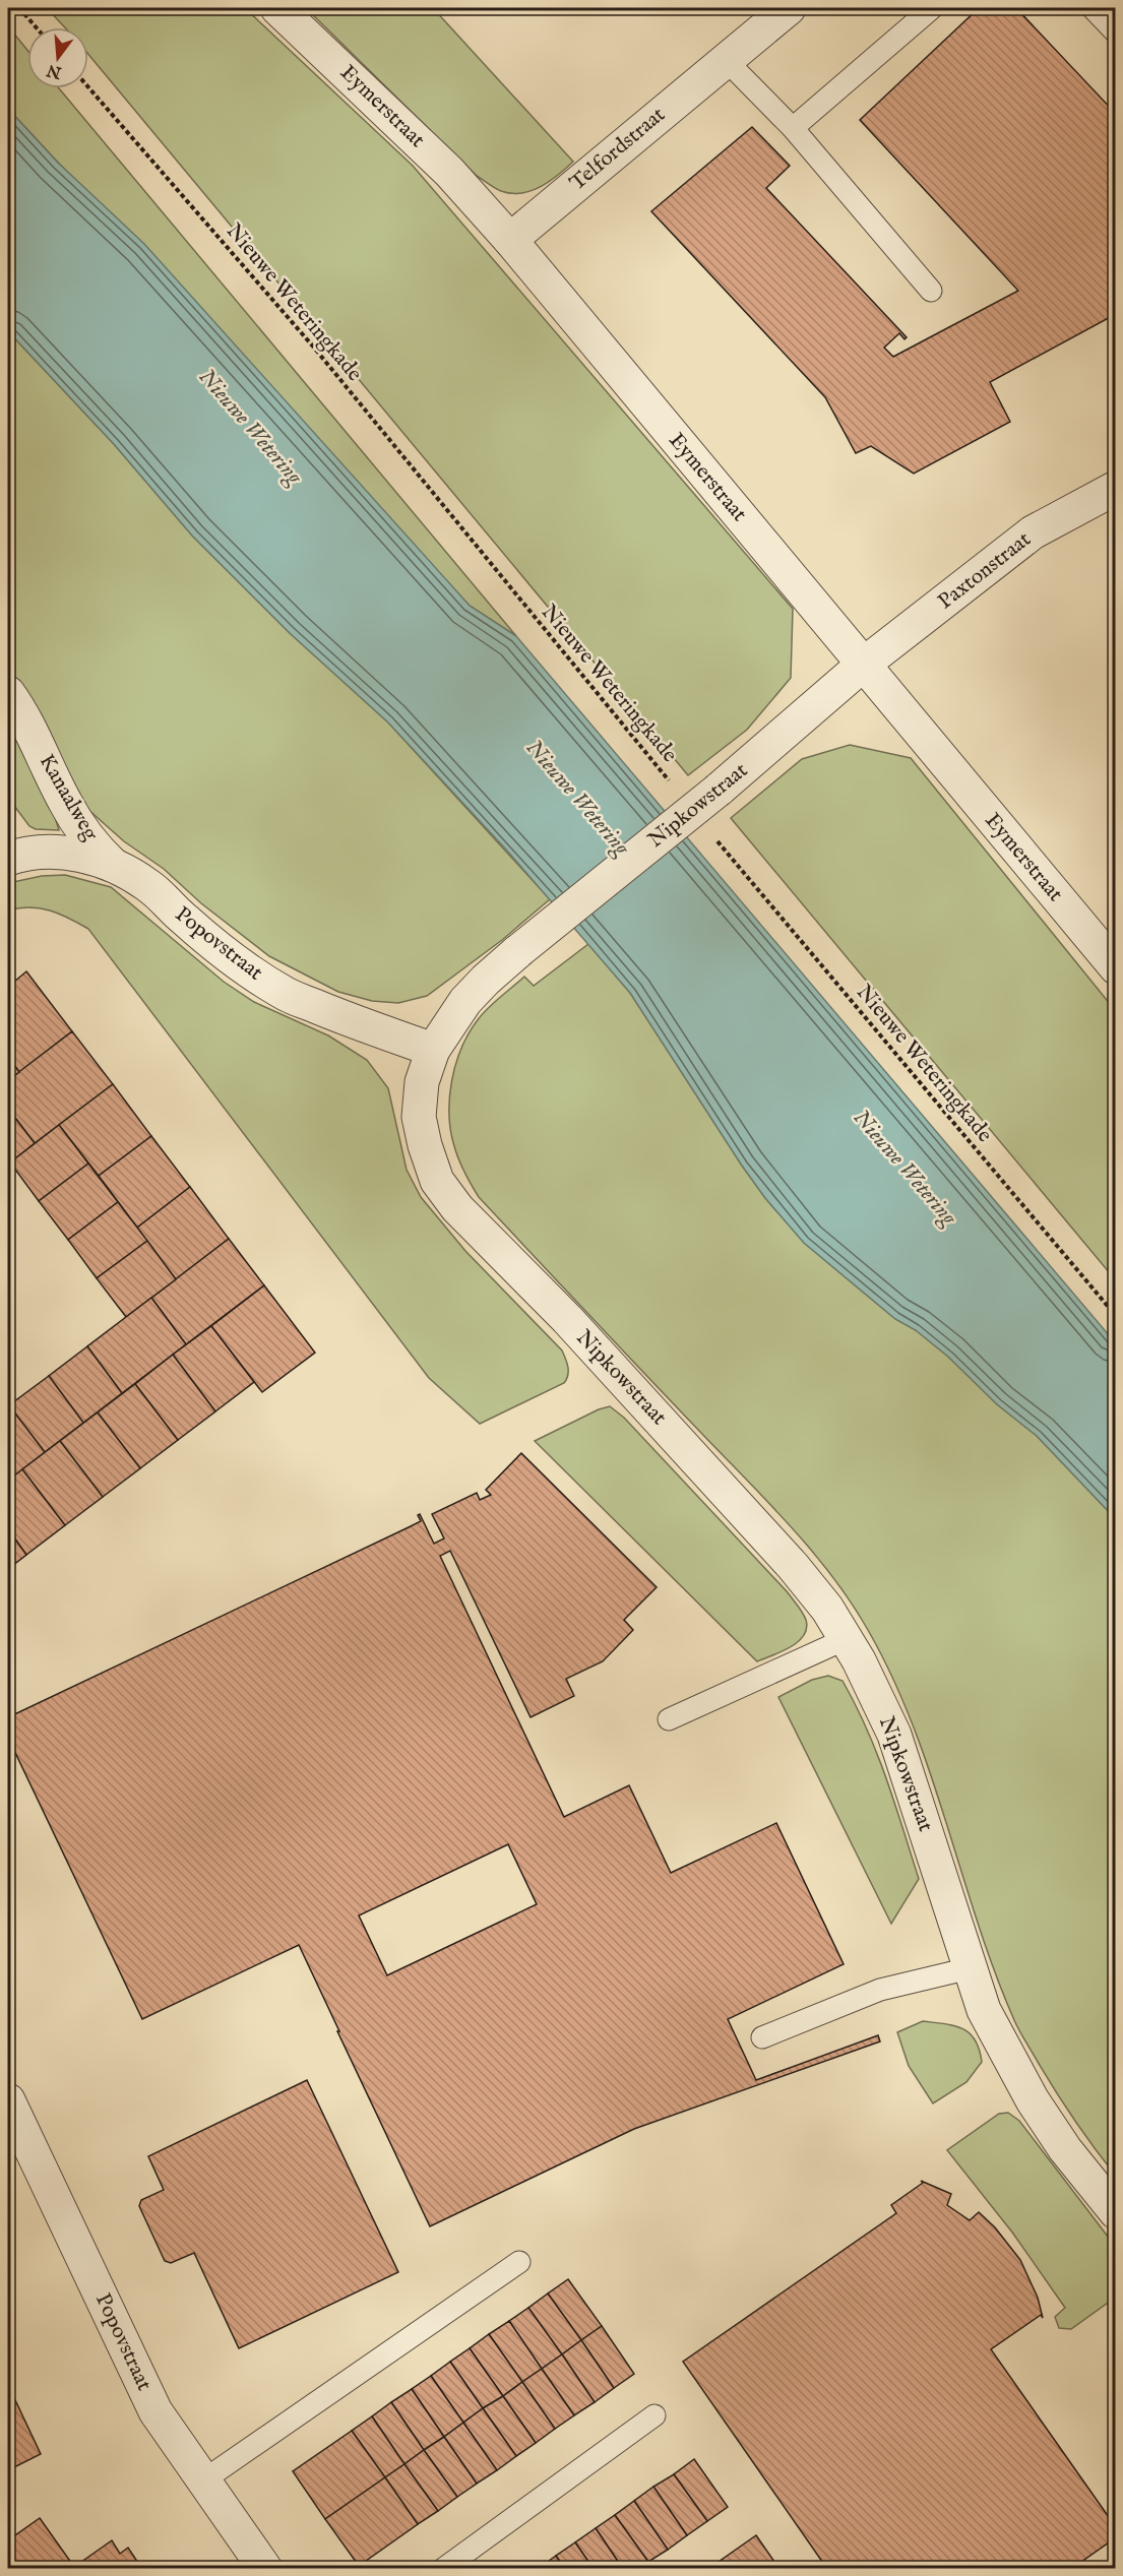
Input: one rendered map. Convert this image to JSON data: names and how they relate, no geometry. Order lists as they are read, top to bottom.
{
  "streets": {
    "street": [
      "Eymerstraat",
      "Telfordstraat",
      "Paxtonstraat",
      "Kanaalweg",
      "Nipkowstraat",
      "Popovstraat"
    ],
    "path": ["Nieuwe Weteringkade"]
  },
  "crossings": [
    ["Eymerstraat", "Telfordstraat"],
    ["Eymerstraat", "Paxtonstraat"],
    ["Eymerstraat", "Nipkowstraat"],
    ["Paxtonstraat", "Nipkowstraat"],
    ["Kanaalweg", "Popovstraat"],
    ["Nipkowstraat", "Popovstraat"]
  ],
  "water": ["Nieuwe Wetering"],
  "north": "bottom"
}
